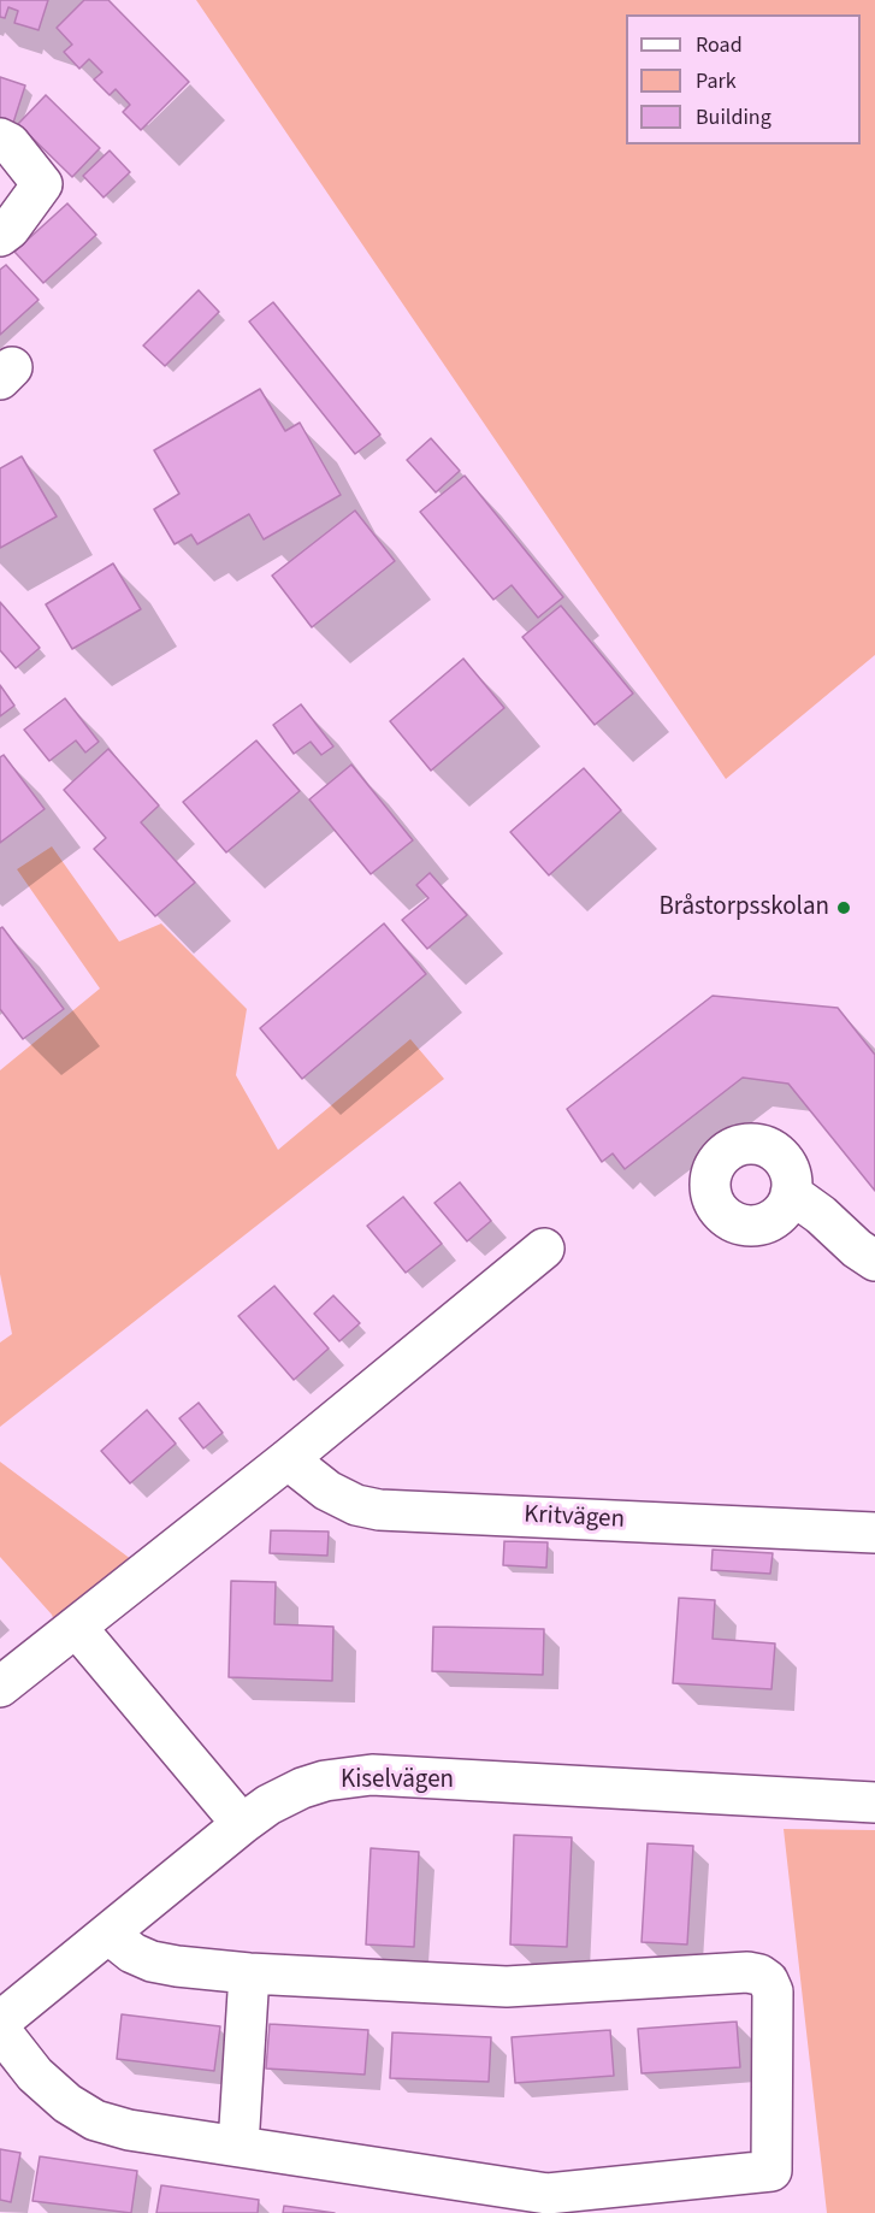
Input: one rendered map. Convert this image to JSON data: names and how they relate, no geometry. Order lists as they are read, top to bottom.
{
  "streets": {
    "street": ["Kritvägen", "Kiselvägen"]
  },
  "places": ["Bråstorpsskolan"],
  "legend": ["Road", "Park", "Building"]
}
